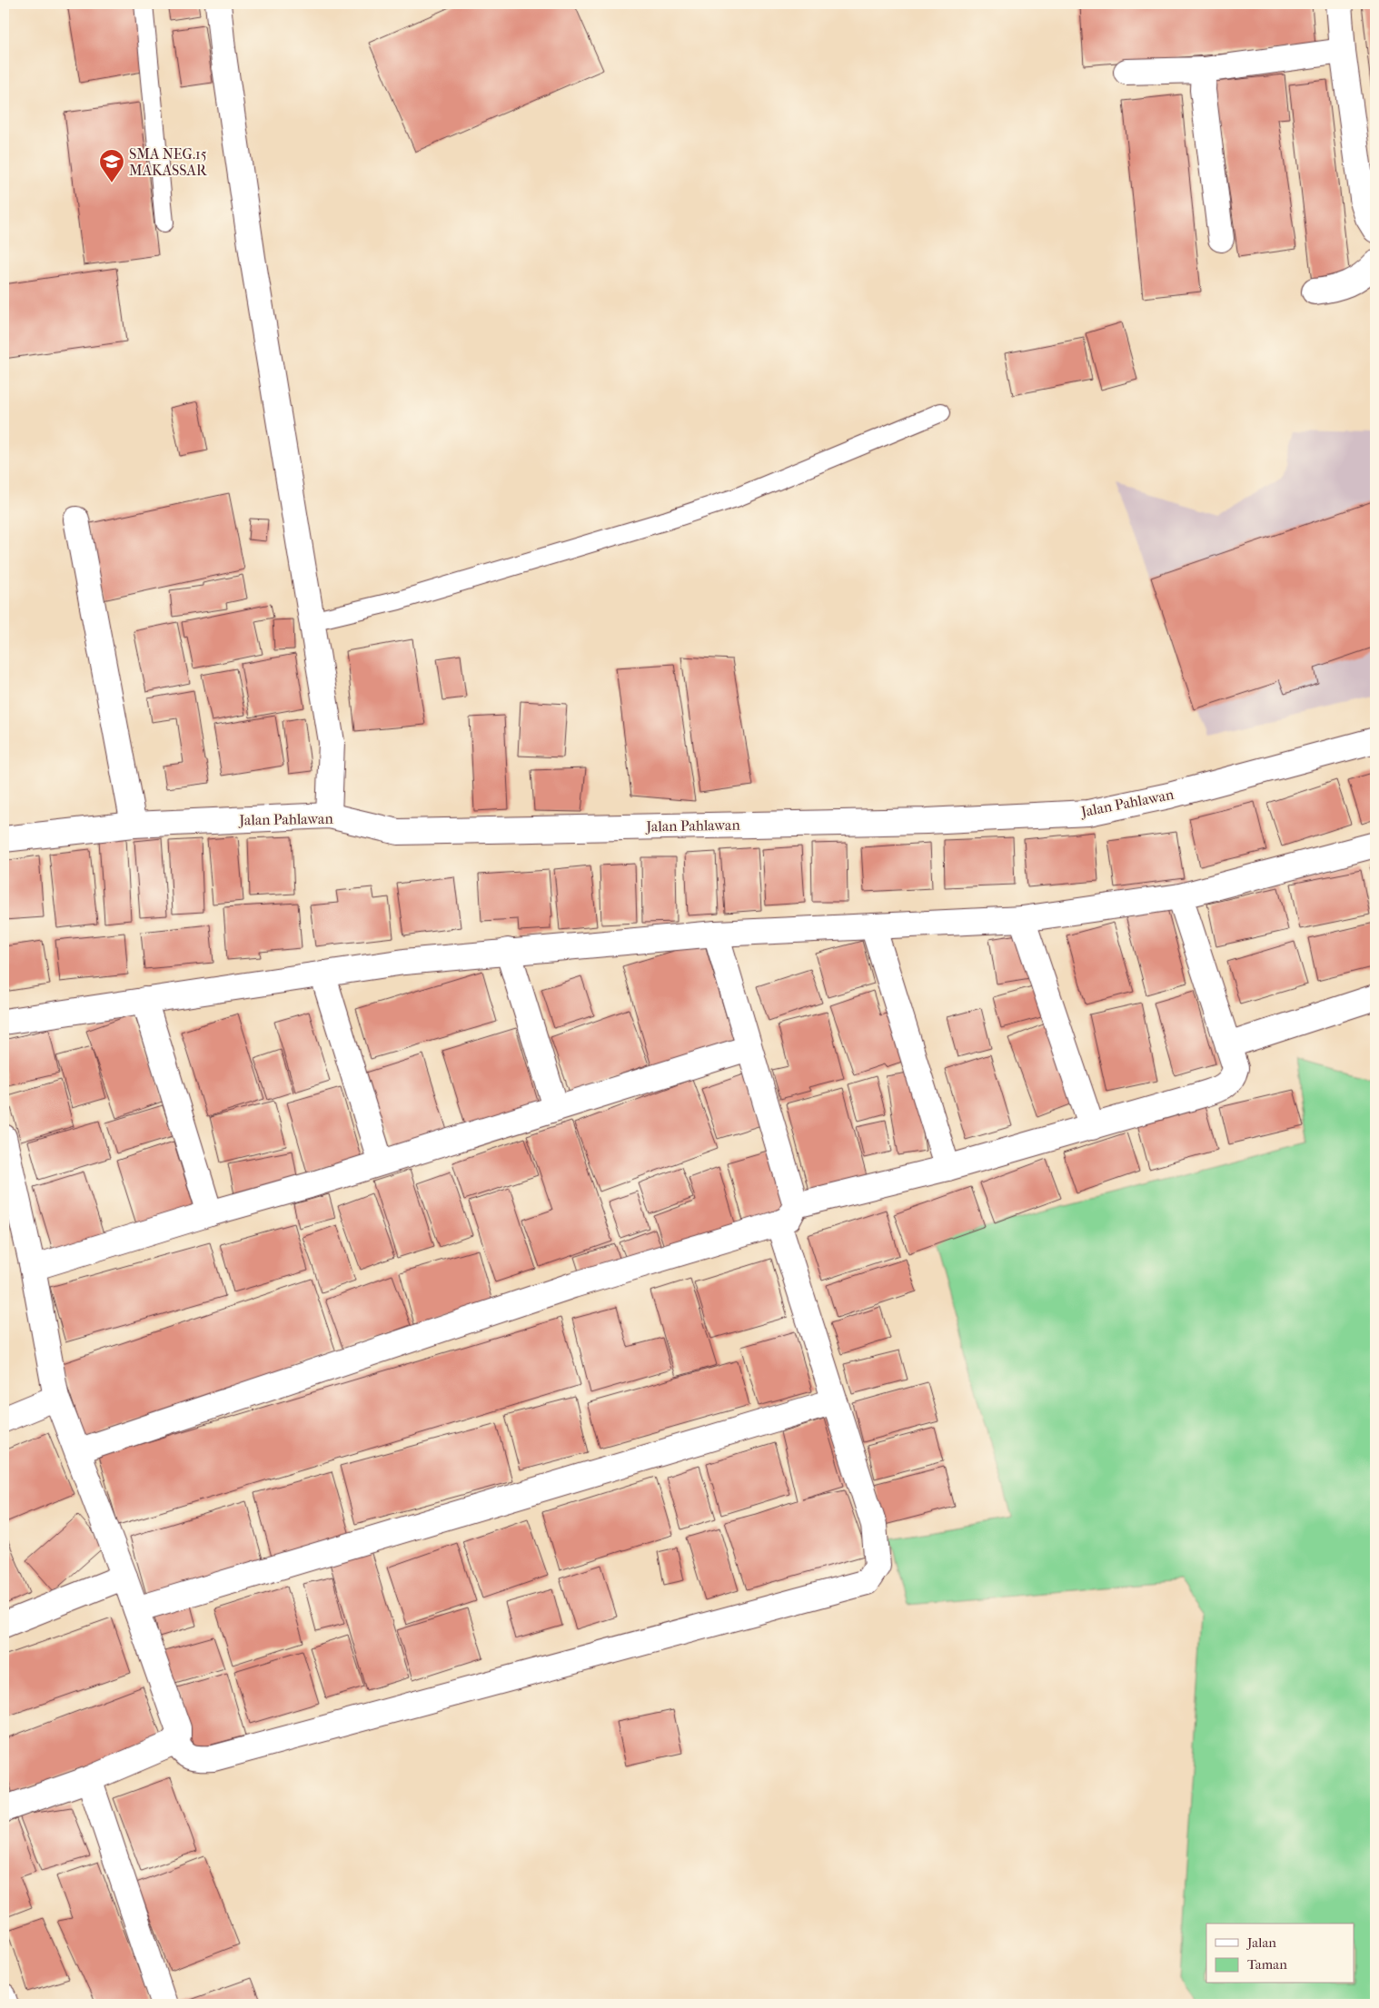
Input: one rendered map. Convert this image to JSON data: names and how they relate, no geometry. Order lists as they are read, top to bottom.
{
  "streets": {
    "street": ["Jalan Pahlawan"]
  },
  "places": {
    "school or university": ["SMA NEG.15 MAKASSAR"]
  },
  "legend": ["Jalan", "Taman"]
}
